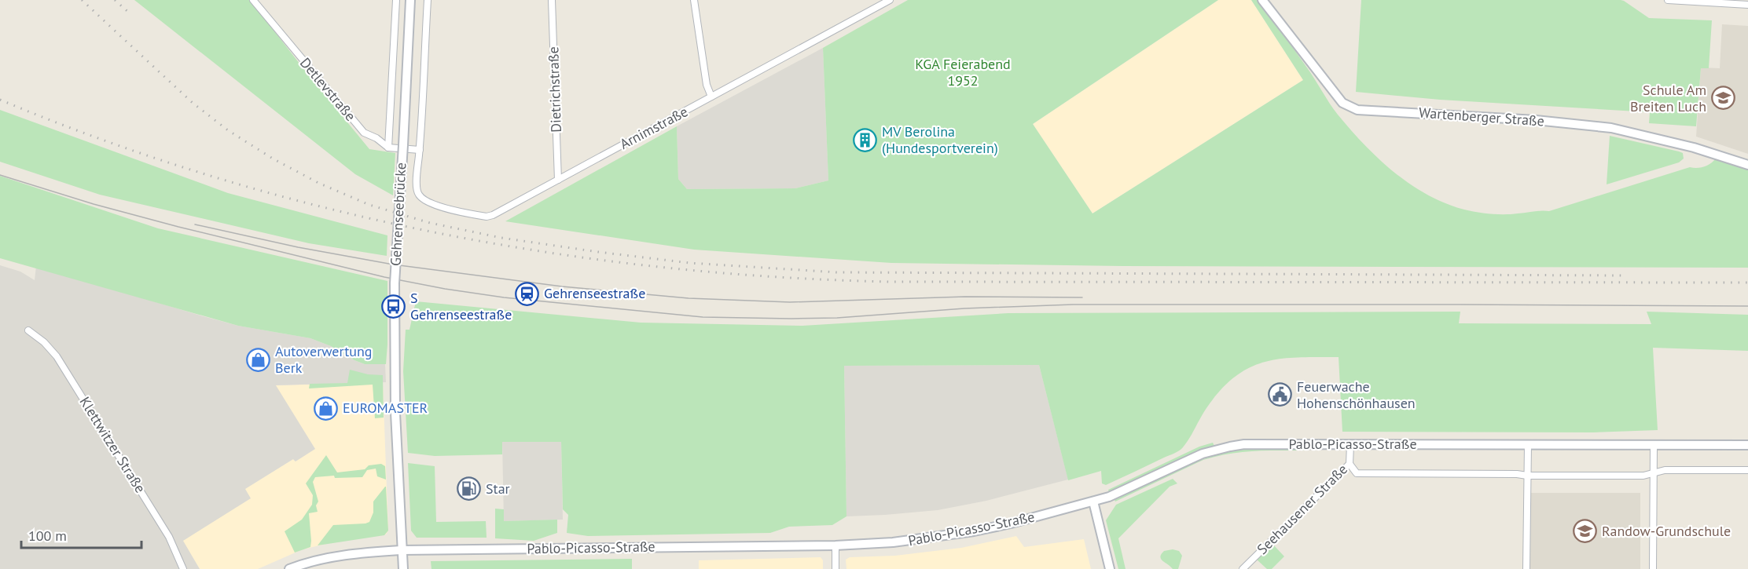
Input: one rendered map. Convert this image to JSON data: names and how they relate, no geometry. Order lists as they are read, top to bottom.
{
  "streets": {
    "main road": ["Wartenberger Straße", "Gehrenseebrücke", "Pablo-Picasso-Straße"],
    "street": [
      "Detlevstraße",
      "Dietrichstraße",
      "Arnimstraße",
      "Klettwitzer Straße",
      "Seehausener Straße"
    ]
  },
  "crossings": [
    ["Detlevstraße", "Arnimstraße"],
    ["Dietrichstraße", "Arnimstraße"],
    ["Gehrenseebrücke", "Pablo-Picasso-Straße"],
    ["Pablo-Picasso-Straße", "Seehausener Straße"]
  ],
  "parks": ["KGA Feierabend 1952"],
  "places": {
    "school or university": ["Schule Am Breiten Luch", "Randow-Grundschule"],
    "building": ["MV Berolina (Hundesportverein)"],
    "station": ["Gehrenseestraße"],
    "bus stop": ["S Gehrenseestraße"],
    "shop": ["Autoverwertung Berk", "EUROMASTER"],
    "public building": ["Feuerwache Hohenschönhausen"],
    "fuel station": ["Star"]
  },
  "scale_bar": "100 m"
}
